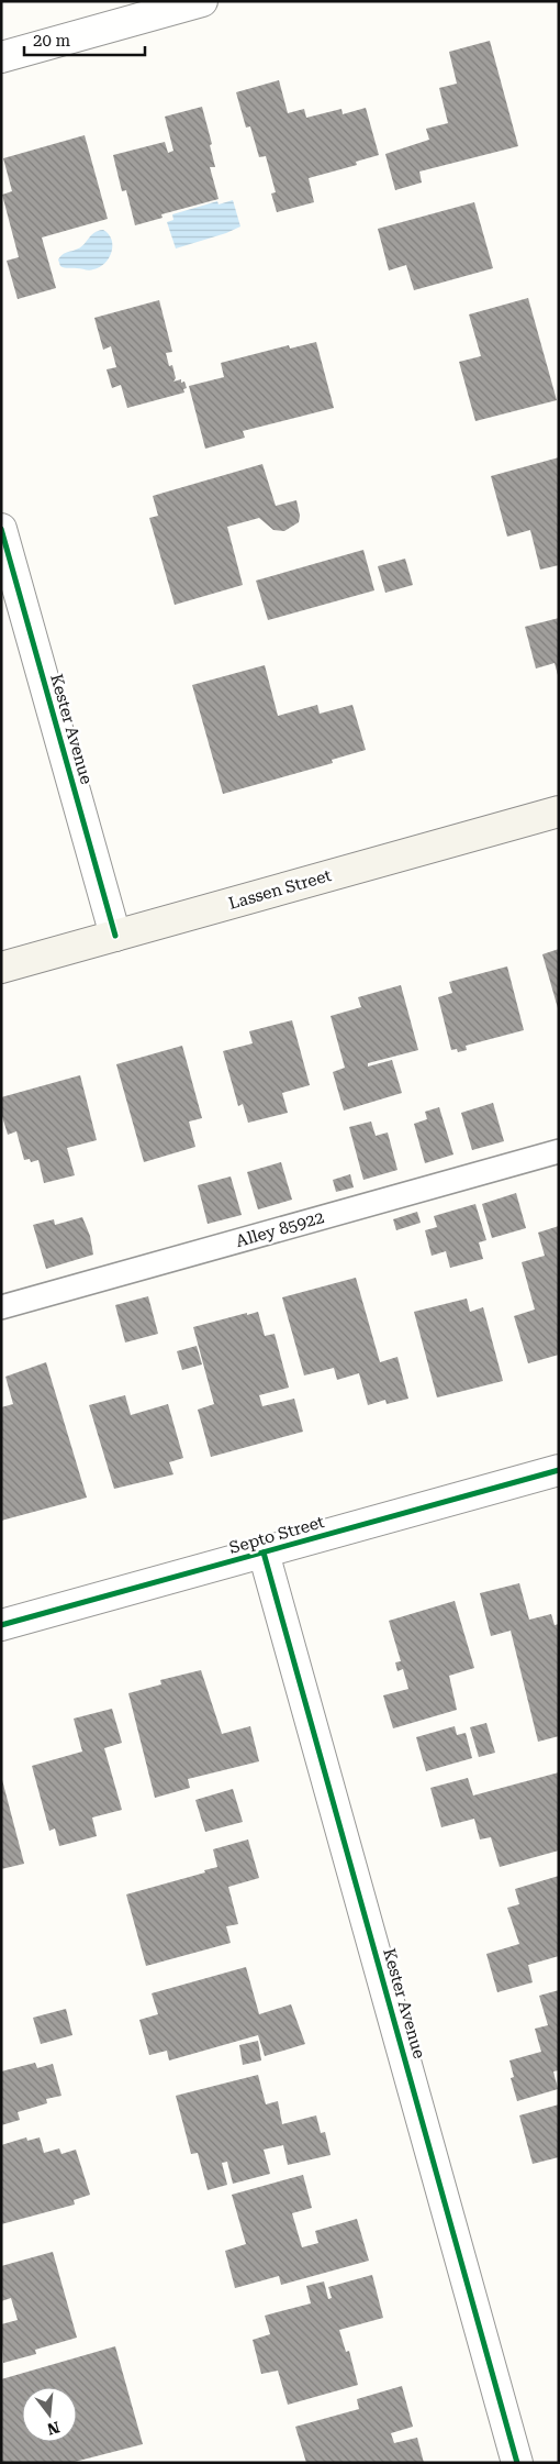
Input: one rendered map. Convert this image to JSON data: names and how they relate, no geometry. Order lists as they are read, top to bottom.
{
  "streets": {
    "main road": ["Lassen Street"],
    "street": ["Kester Avenue", "Septo Street"],
    "lane": ["Alley 85922"]
  },
  "crossings": [
    ["Kester Avenue", "Lassen Street"],
    ["Kester Avenue", "Septo Street"]
  ],
  "scale_bar": "20 m",
  "north": "bottom"
}
